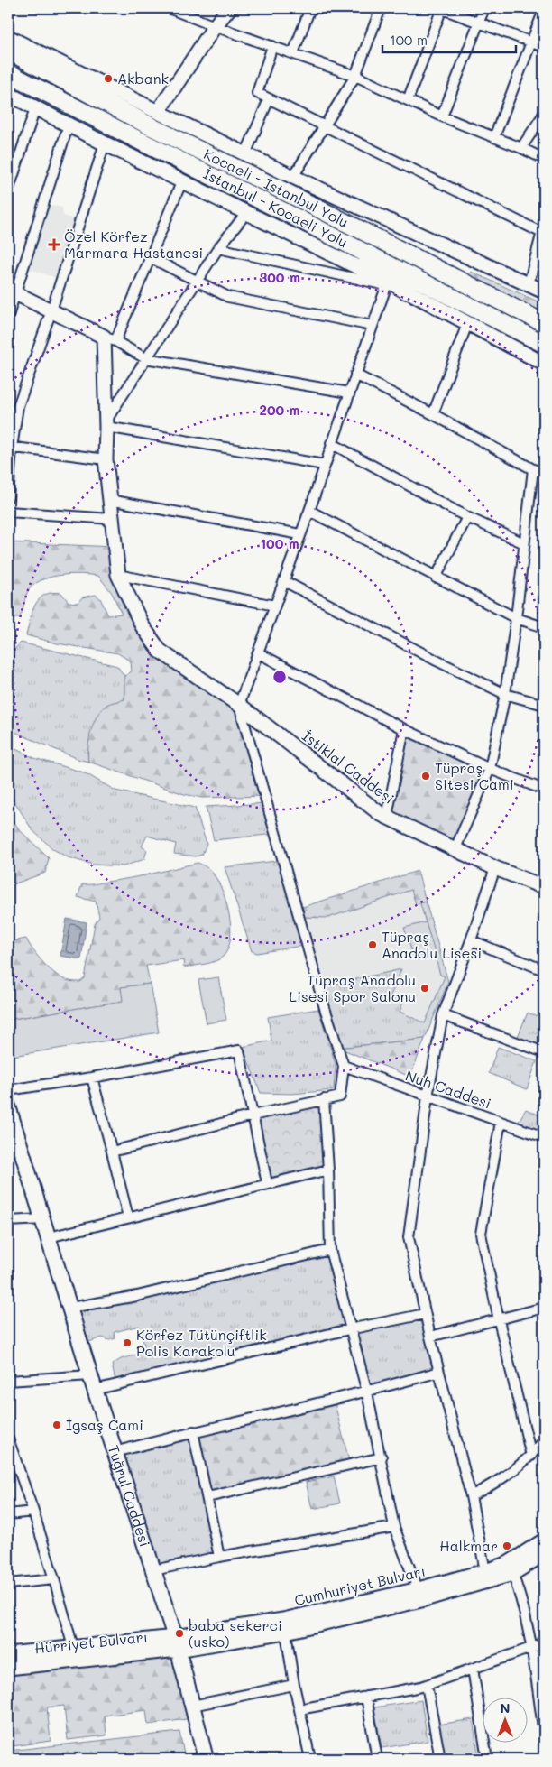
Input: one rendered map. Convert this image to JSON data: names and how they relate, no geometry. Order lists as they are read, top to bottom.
{
  "streets": {
    "highway": ["Kocaeli - İstanbul Yolu", "İstanbul - Kocaeli Yolu"],
    "main road": [
      "İstiklal Caddesi",
      "Tuğrul Caddesi",
      "Cumhuriyet Bulvarı",
      "Hürriyet Bulvarı"
    ],
    "street": ["Nuh Caddesi"]
  },
  "crossings": [
    ["Tuğrul Caddesi", "Cumhuriyet Bulvarı"],
    ["Tuğrul Caddesi", "Hürriyet Bulvarı"],
    ["Cumhuriyet Bulvarı", "Hürriyet Bulvarı"]
  ],
  "places": {
    "other": [
      "Akbank",
      "Tüpraş Sitesi Cami",
      "Tüpraş Anadolu Lisesi",
      "Tüpraş Anadolu Lisesi Spor Salonu",
      "Körfez Tütünçiftlik Polis Karakolu",
      "İgsaş Cami",
      "Halkmar",
      "baba sekerci (usko)"
    ],
    "health": ["Özel Körfez Marmara Hastanesi"]
  },
  "scale_bar": "100 m",
  "north": "top",
  "rings": ["300 m", "200 m", "100 m"]
}
